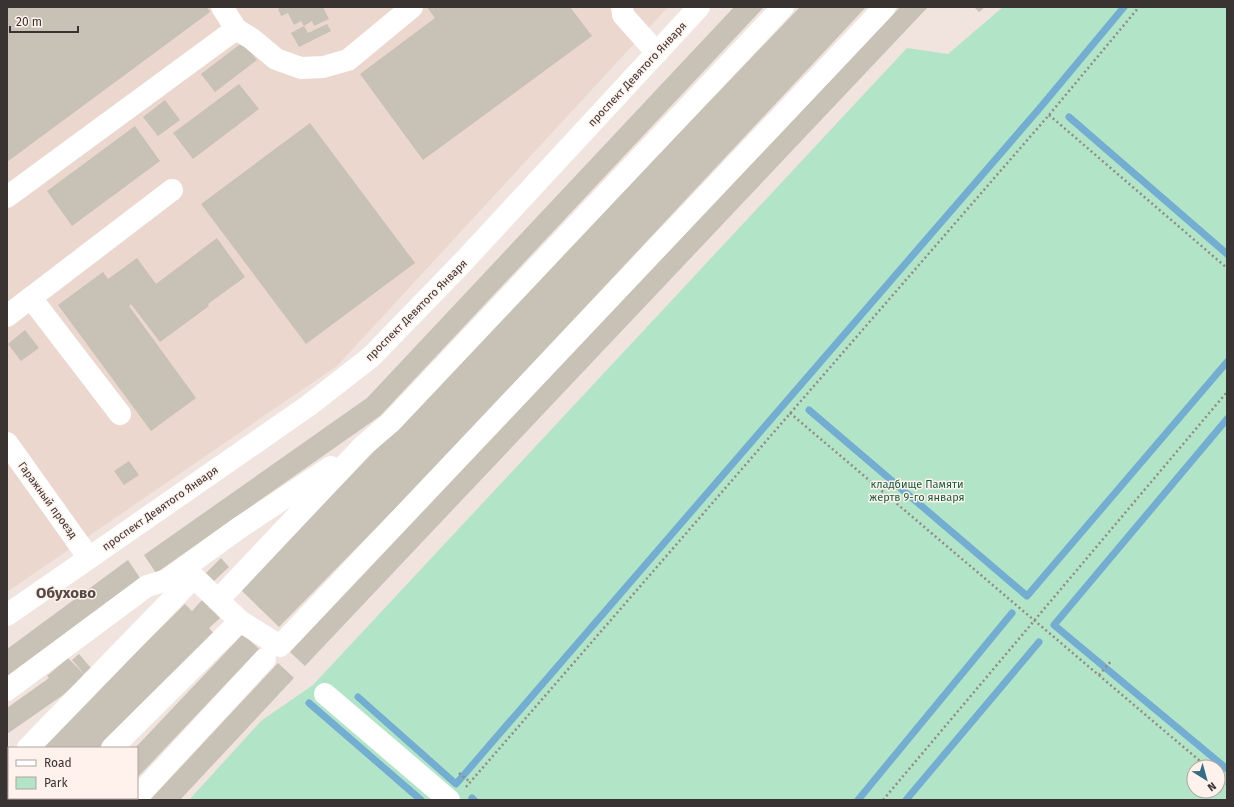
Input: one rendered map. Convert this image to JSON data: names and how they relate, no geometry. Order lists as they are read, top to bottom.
{
  "streets": {
    "street": ["проспект Девятого Января", "Гаражный проезд"]
  },
  "crossings": [
    ["проспект Девятого Января", "Гаражный проезд"]
  ],
  "districts": ["Обухово"],
  "parks": ["кладбище Памяти жертв 9-го января"],
  "legend": ["Road", "Park"],
  "scale_bar": "20 m",
  "north": "bottom right"
}
